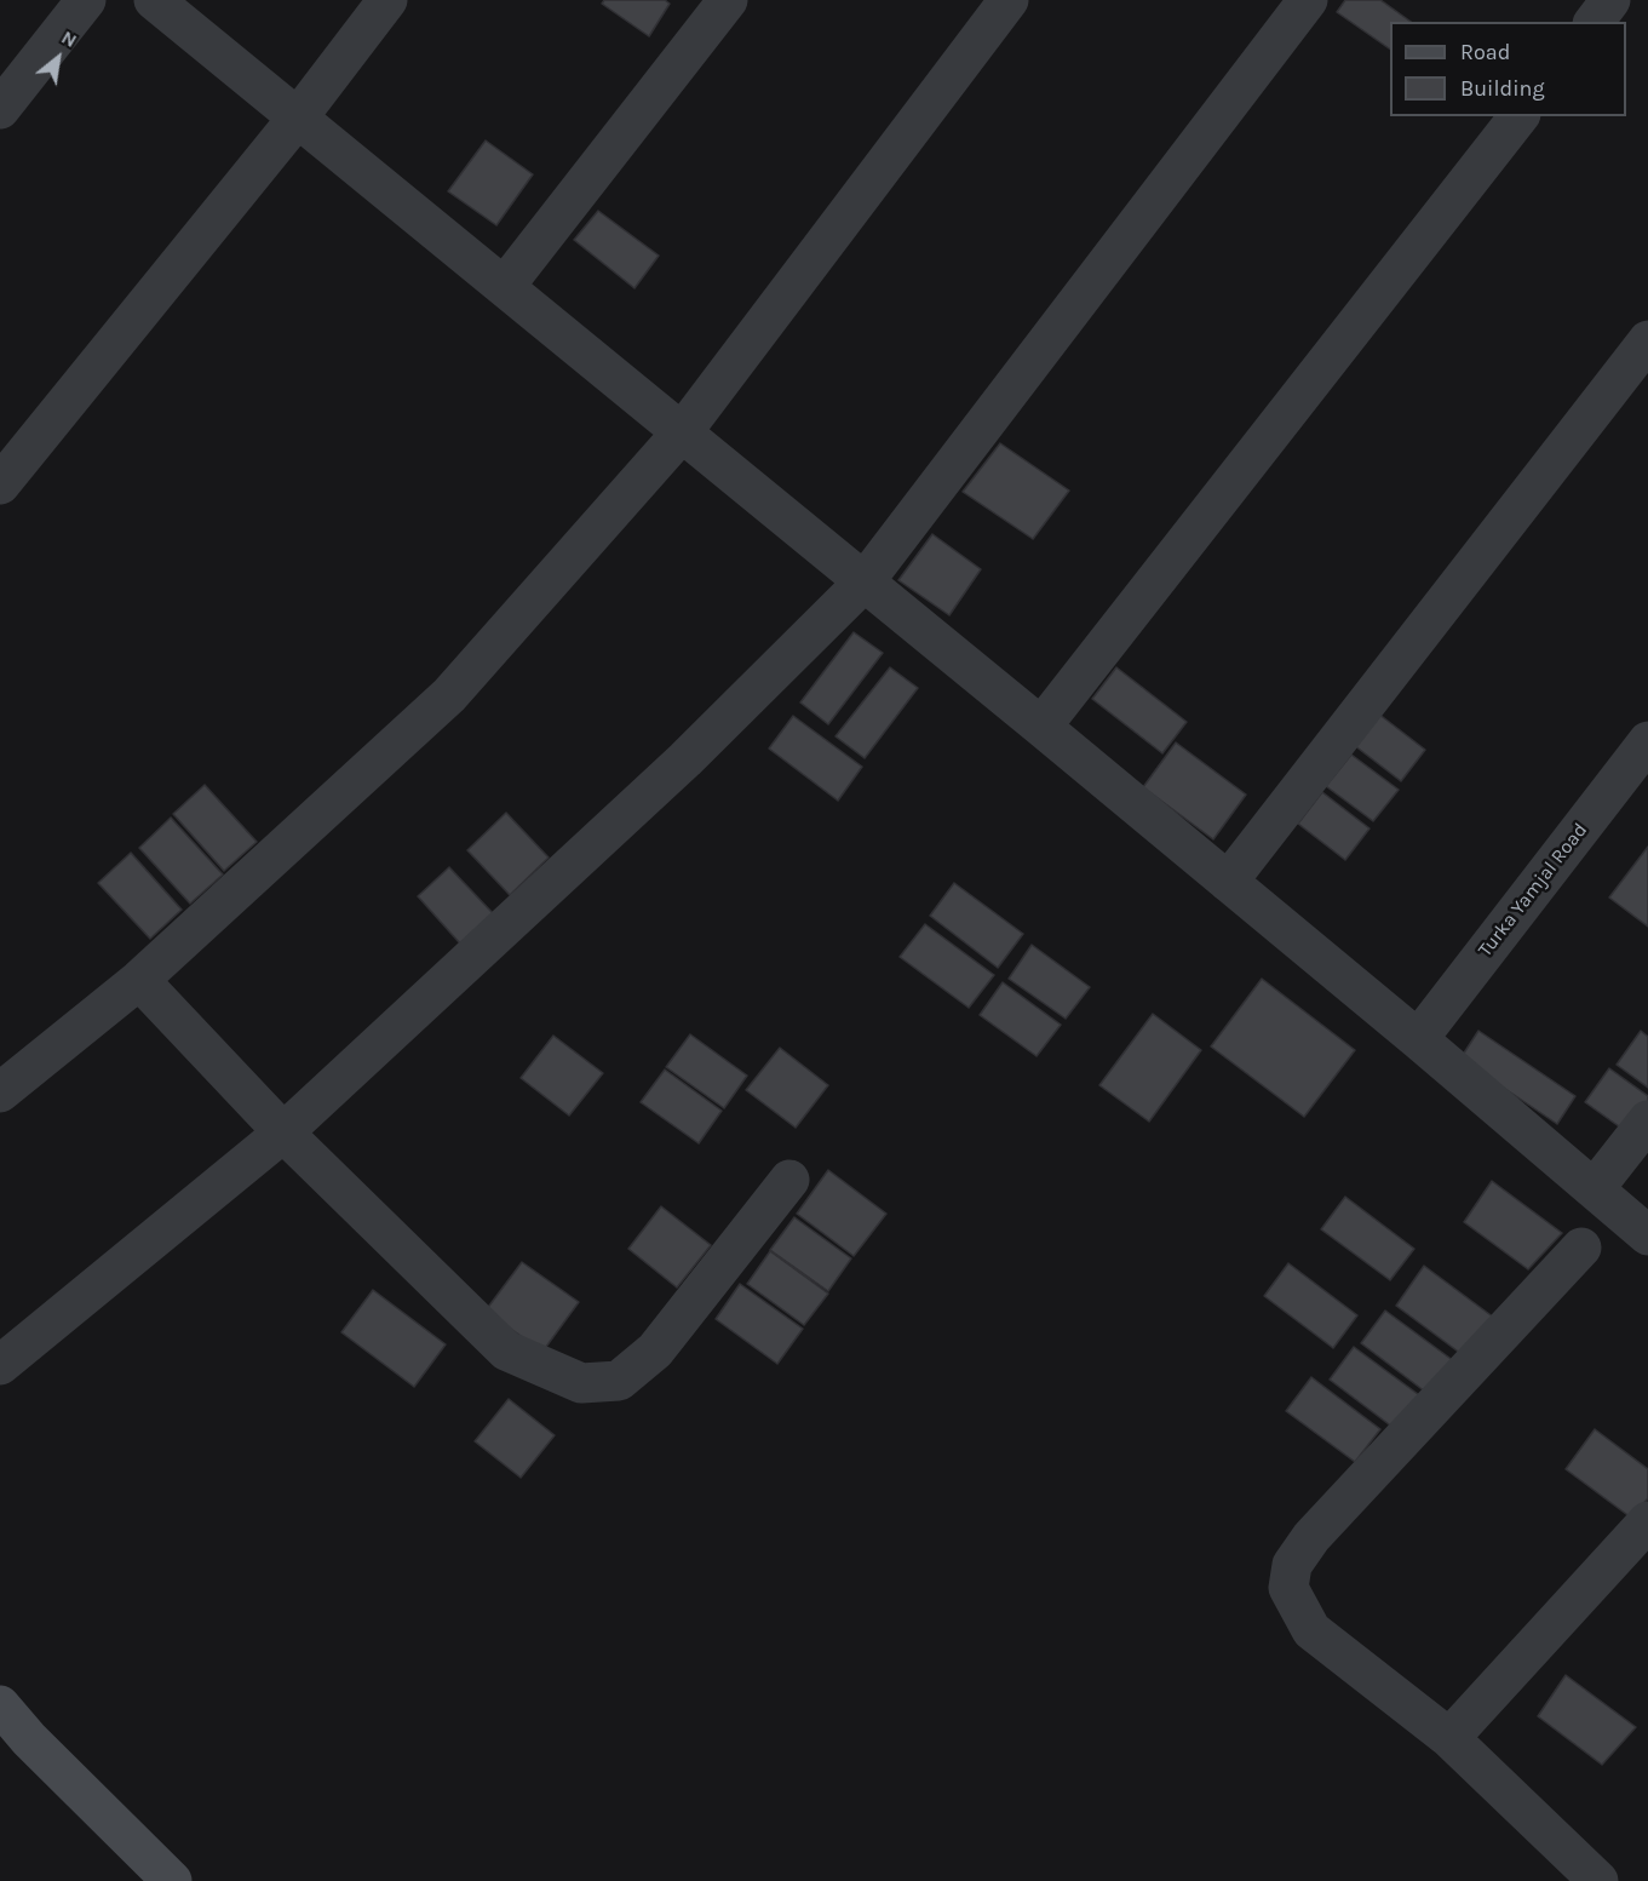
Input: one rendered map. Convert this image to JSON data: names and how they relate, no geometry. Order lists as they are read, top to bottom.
{
  "streets": {
    "street": ["Turka Yamjal Road"]
  },
  "legend": ["Road", "Building"],
  "north": "top right"
}
